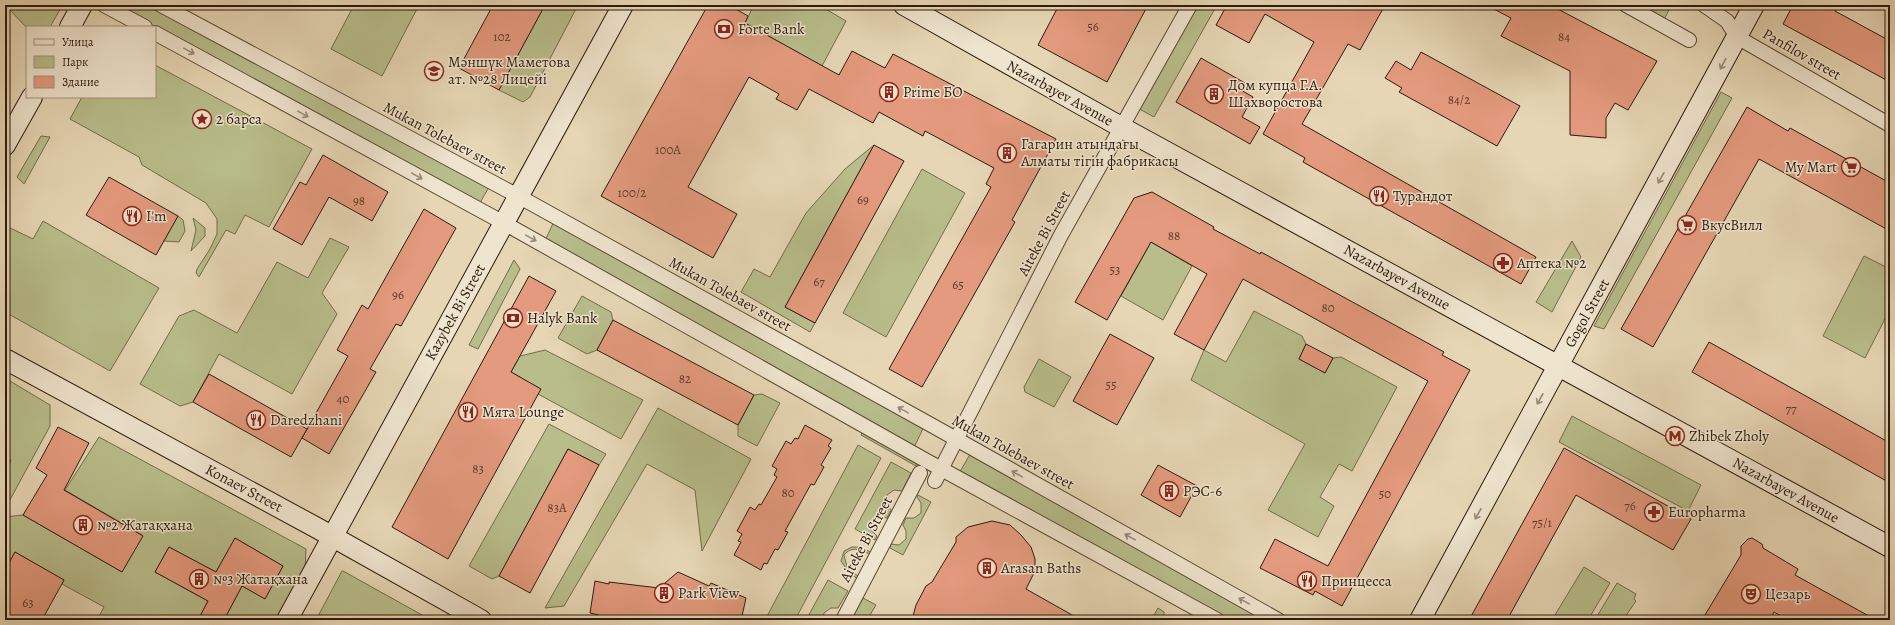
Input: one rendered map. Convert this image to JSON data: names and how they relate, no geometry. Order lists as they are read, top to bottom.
{
  "streets": {
    "main road": [
      "Nazarbayev Avenue",
      "Kazybek Bi Street",
      "Gogol Street",
      "Konaev Street"
    ],
    "street": ["Panfilov street", "Mukan Tolebaev street", "Aiteke Bi Street"]
  },
  "crossings": [
    ["Panfilov street", "Gogol Street"],
    ["Nazarbayev Avenue", "Aiteke Bi Street"],
    ["Nazarbayev Avenue", "Gogol Street"],
    ["Mukan Tolebaev street", "Aiteke Bi Street"],
    ["Mukan Tolebaev street", "Kazybek Bi Street"],
    ["Kazybek Bi Street", "Konaev Street"]
  ],
  "one_way": ["Gogol Street"],
  "places": {
    "bank": ["Forte Bank", "Halyk Bank"],
    "school or university": ["Мәншүк Маметова ат. №28 Лицейі"],
    "building": [
      "Prime БО",
      "Дом купца Г.А. Шахворостова",
      "Гагарин атындағы Алматы тігін фабрикасы",
      "РЭС-6",
      "№2 Жатақхана",
      "Arasan Baths",
      "№3 Жатақхана",
      "Park View"
    ],
    "place": ["2 барса"],
    "supermarket": ["My Mart", "ВкусВилл"],
    "restaurant": [
      "Турандот",
      "I'm",
      "Мята Lounge",
      "Daredzhani",
      "Принцесса"
    ],
    "pharmacy": ["Аптека №2", "Europharma"],
    "metro station": ["Zhibek Zholy"],
    "theatre": ["Цезарь"]
  },
  "house_numbers": [
    "56",
    "102",
    "84",
    "84/2",
    "100А",
    "100/2",
    "69",
    "98",
    "88",
    "53",
    "67",
    "65",
    "96",
    "80",
    "82",
    "55",
    "40",
    "77",
    "83",
    "80",
    "50",
    "76",
    "83А",
    "75/1",
    "63"
  ],
  "legend": ["Улица", "Парк", "Здание"]
}
